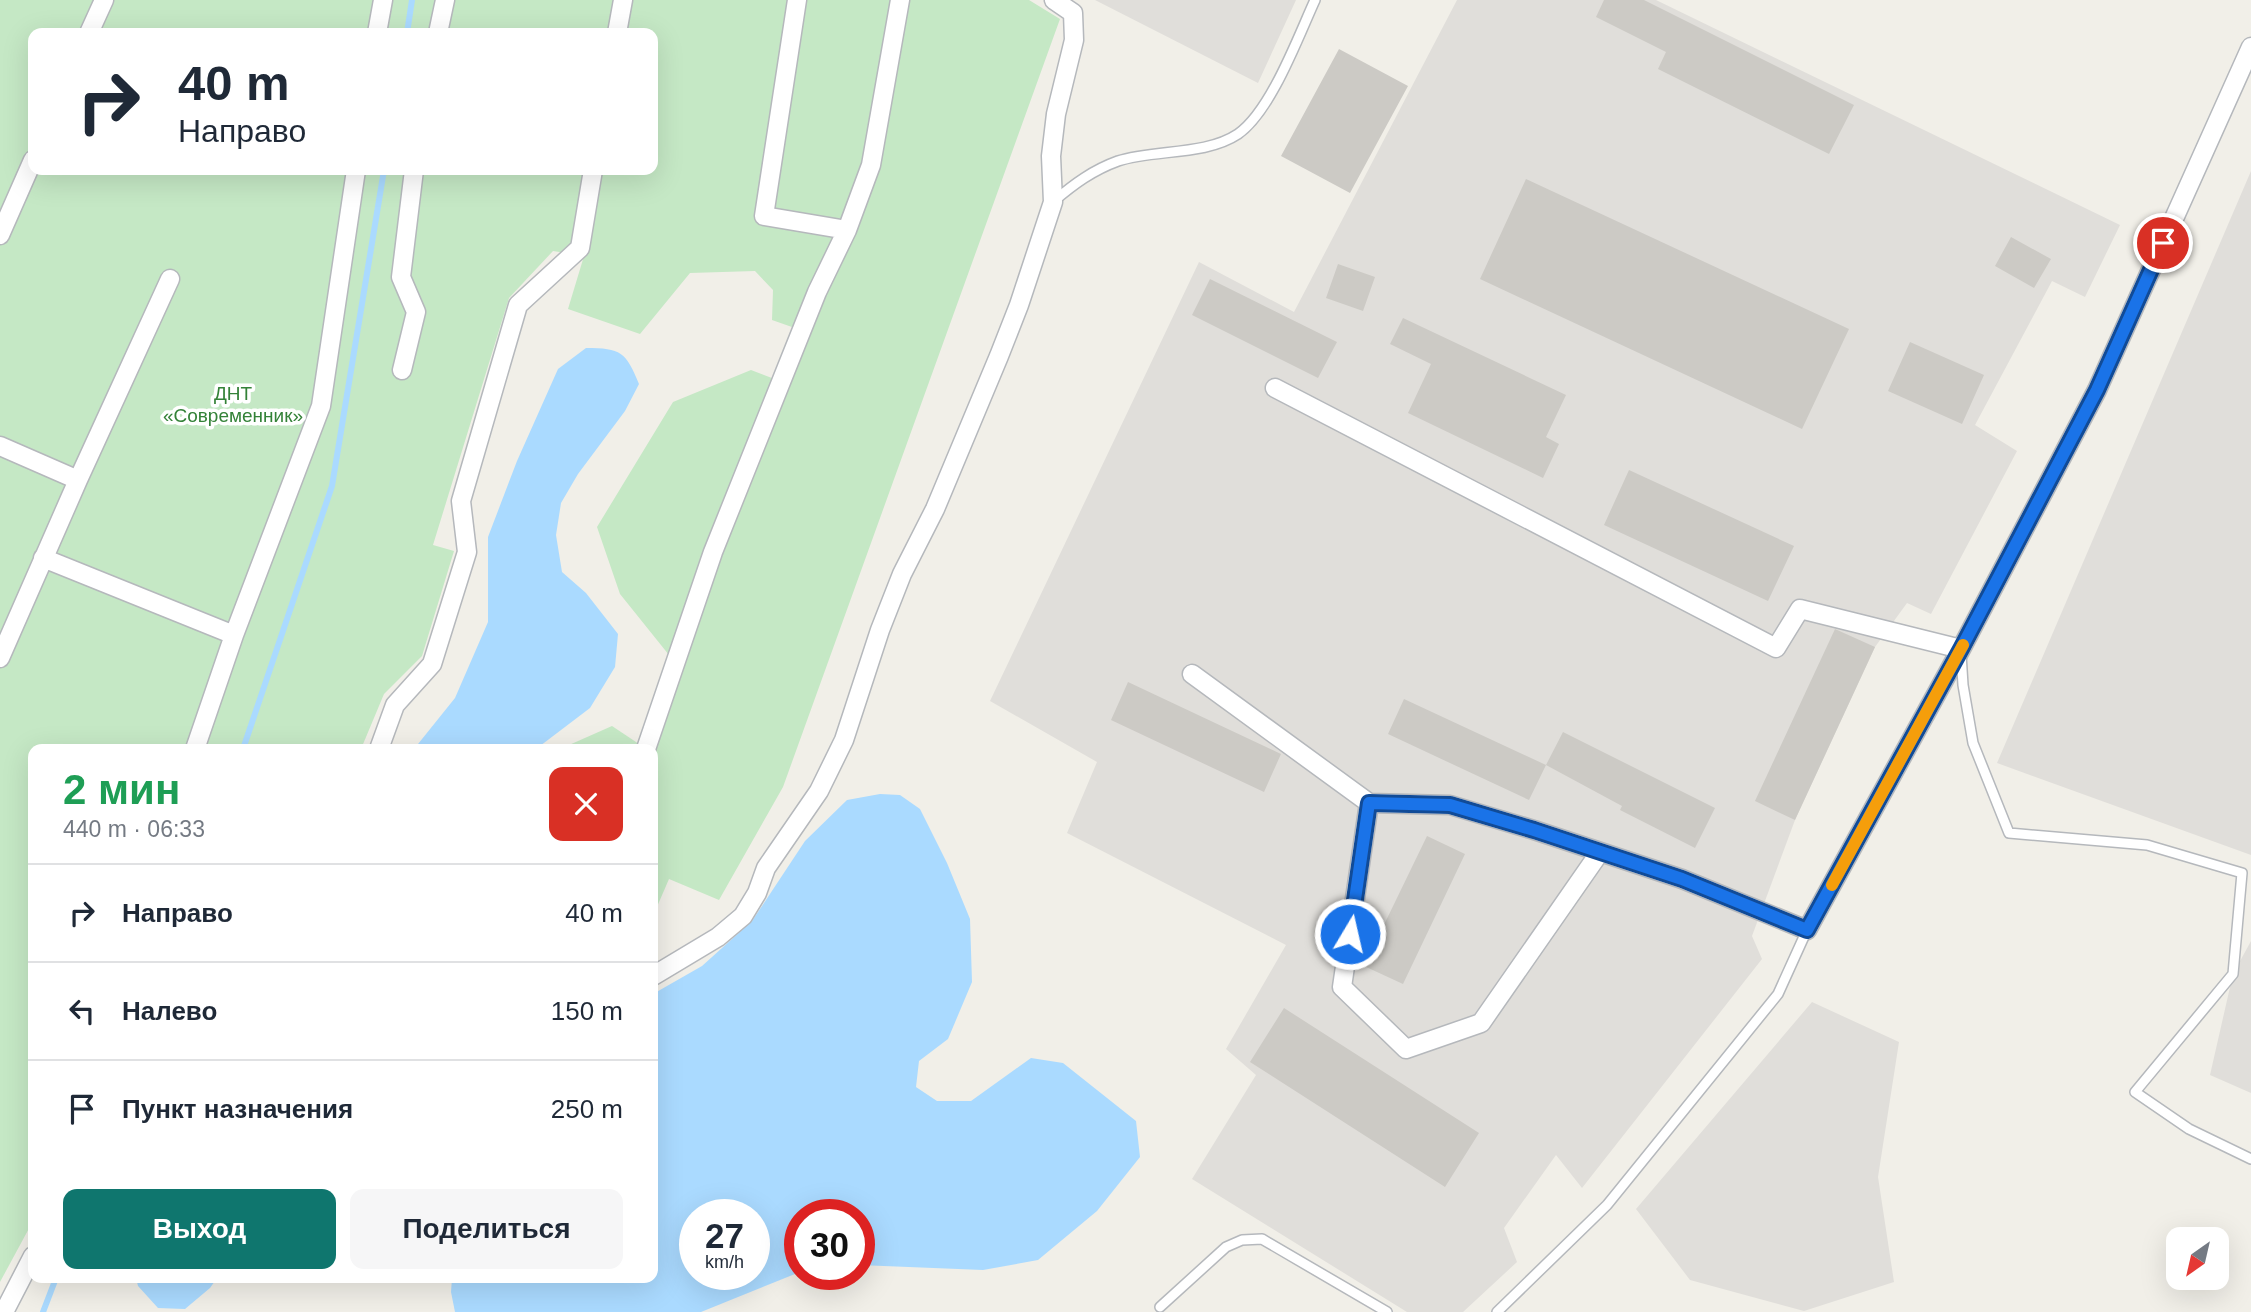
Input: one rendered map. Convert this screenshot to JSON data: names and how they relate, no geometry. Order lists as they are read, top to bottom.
{
  "parks": ["ДНТ «Современник»"],
  "north": "bottom left",
  "page": {
    "turn": ["40 m", "Направо"],
    "heading": ["2 мин", "440 m · 06:33"],
    "list": [
      {
        "name": "Направо",
        "value": "40 m"
      },
      {
        "name": "Налево",
        "value": "150 m"
      },
      {
        "name": "Пункт назначения",
        "value": "250 m"
      }
    ],
    "buttons": ["Выход", "Поделиться"],
    "speed": "27 km/h",
    "limit": "30"
  }
}
